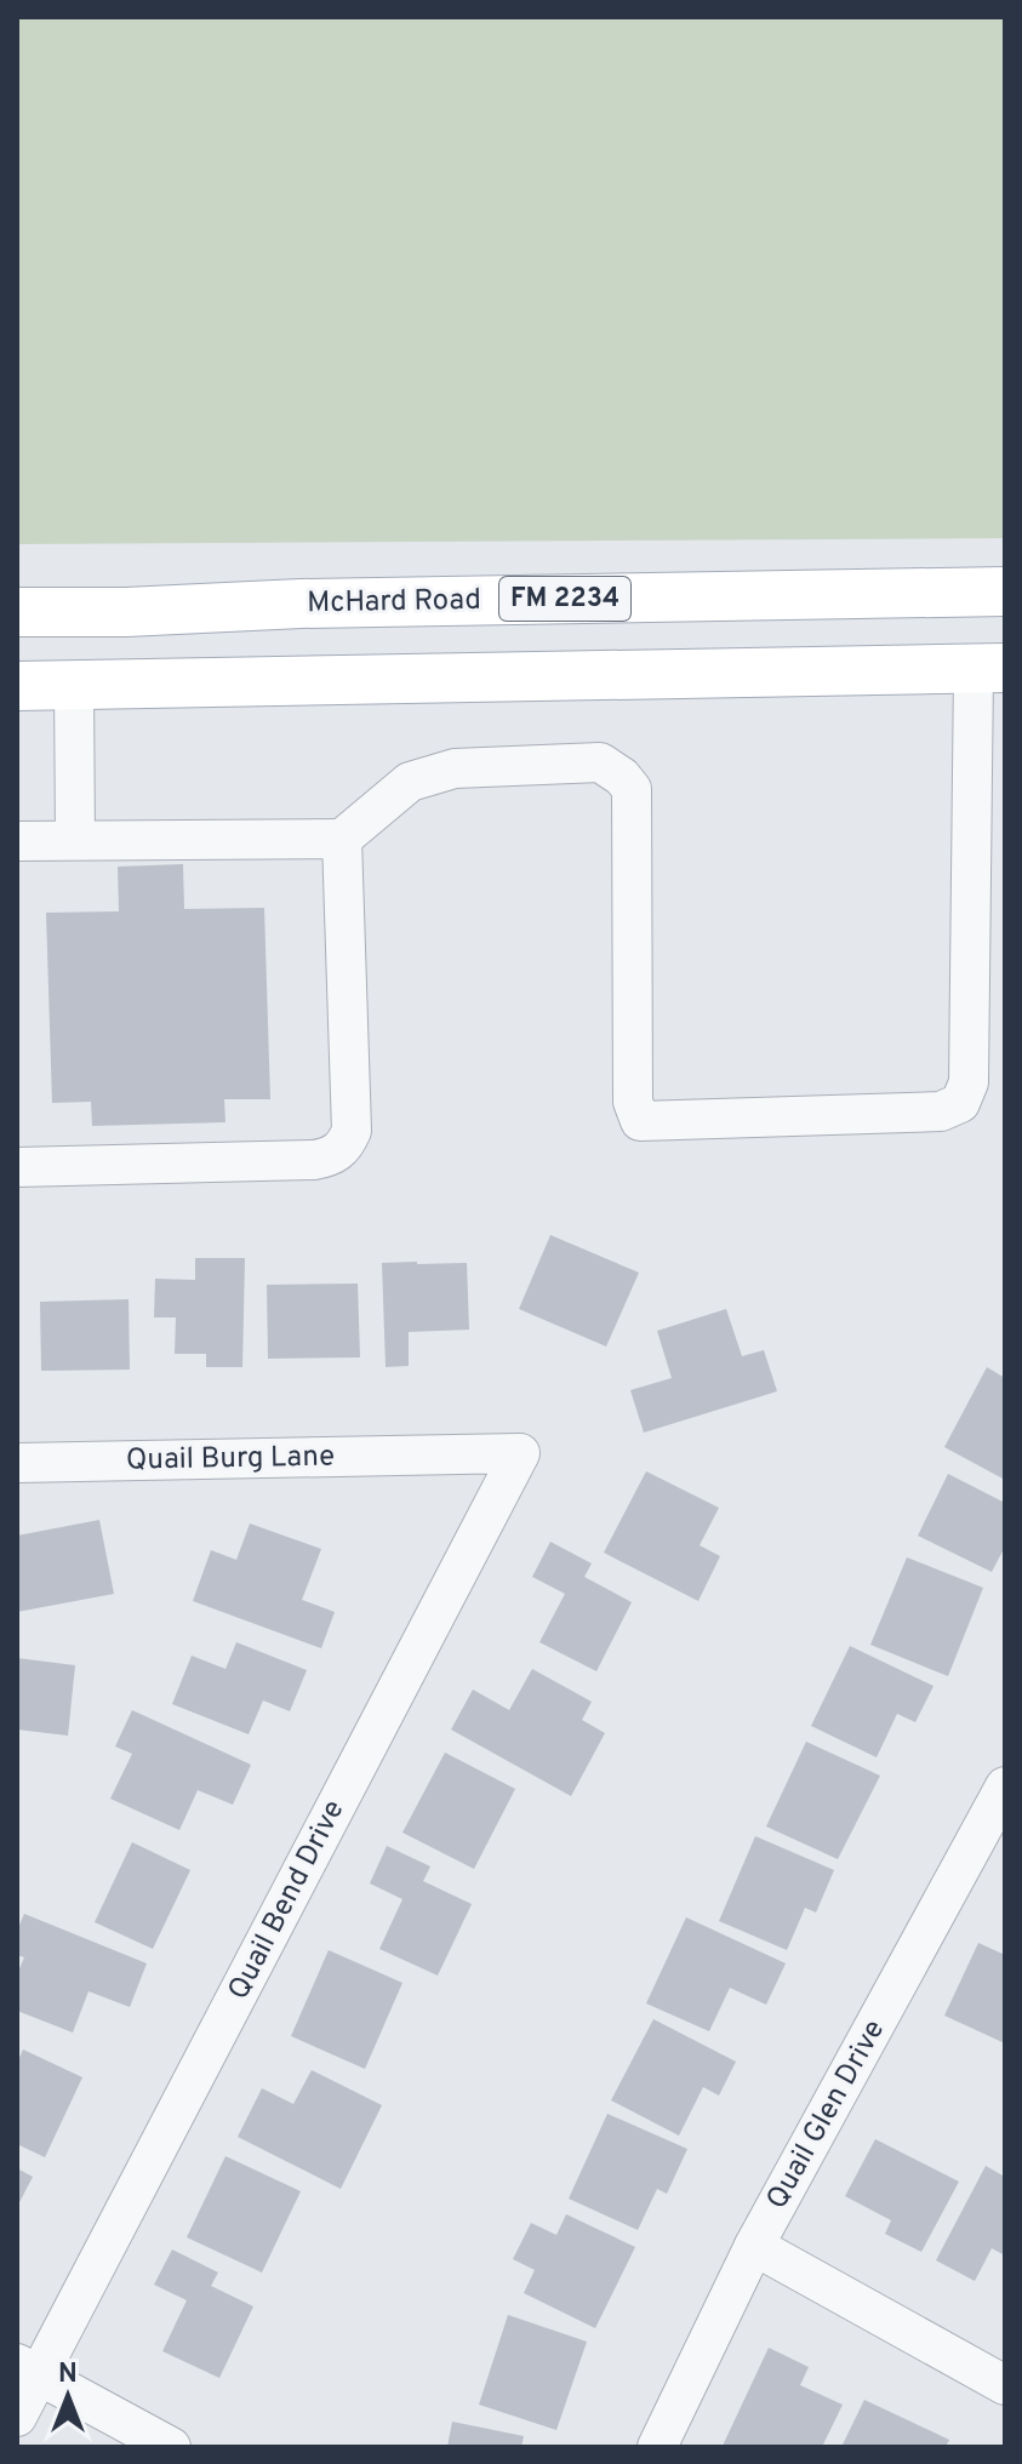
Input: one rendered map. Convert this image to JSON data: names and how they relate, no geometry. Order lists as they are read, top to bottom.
{
  "streets": {
    "main road": ["FM 2234", "McHard Road"],
    "street": ["Quail Burg Lane", "Quail Bend Drive", "Quail Glen Drive"]
  },
  "crossings": [
    ["Quail Burg Lane", "Quail Bend Drive"]
  ],
  "north": "top"
}
